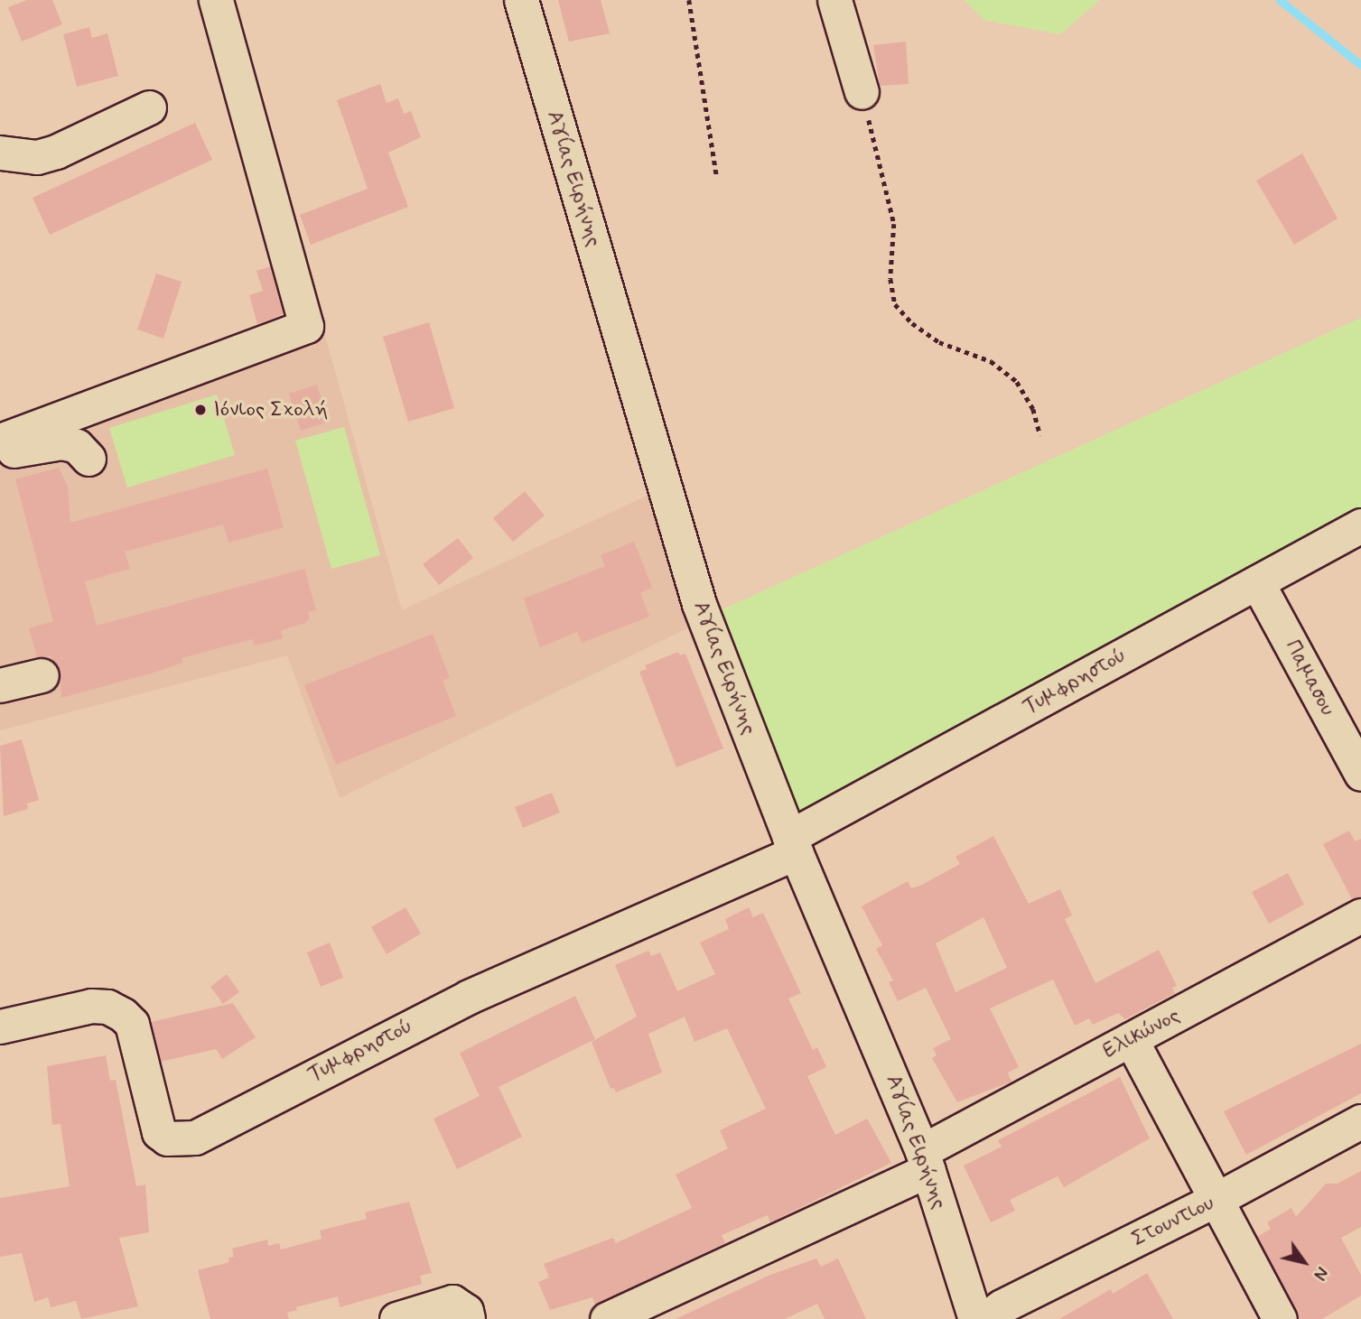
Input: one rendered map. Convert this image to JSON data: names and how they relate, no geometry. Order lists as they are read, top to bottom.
{
  "streets": {
    "street": [
      "Αγίας Ειρήνης",
      "Παμασου",
      "Τυμφρηστού",
      "Ελικώνος",
      "Στουντιου"
    ]
  },
  "crossings": [
    ["Αγίας Ειρήνης", "Τυμφρηστού"],
    ["Αγίας Ειρήνης", "Ελικώνος"],
    ["Παμασου", "Τυμφρηστού"]
  ],
  "places": ["Ιόνιος Σχολή"],
  "north": "bottom right"
}
